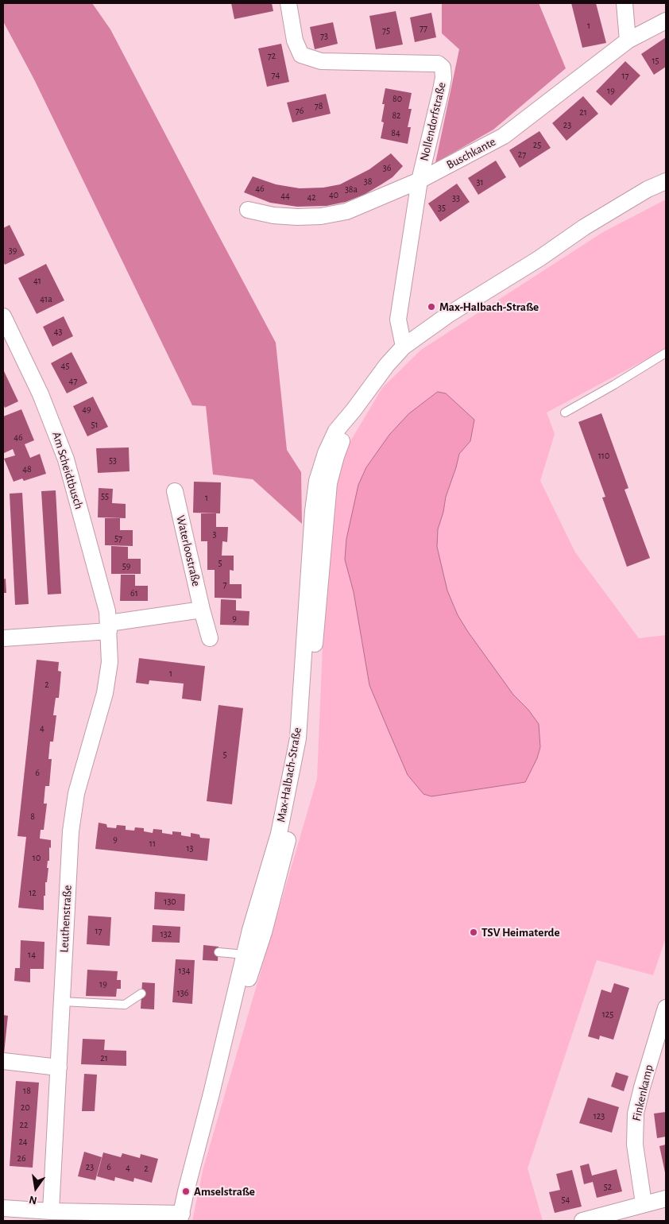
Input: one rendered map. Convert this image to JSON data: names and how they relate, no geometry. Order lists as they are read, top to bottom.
{
  "streets": {
    "street": [
      "Nollendorfstraße",
      "Buschkante",
      "Am Scheidtbusch",
      "Waterloostraße",
      "Max-Halbach-Straße",
      "Leuthenstraße",
      "Finkenkamp"
    ]
  },
  "crossings": [
    ["Nollendorfstraße", "Buschkante"],
    ["Nollendorfstraße", "Max-Halbach-Straße"],
    ["Am Scheidtbusch", "Leuthenstraße"]
  ],
  "places": ["Max-Halbach-Straße", "TSV Heimaterde", "Amselstraße"],
  "house_numbers": [
    "1",
    "77",
    "75",
    "73",
    "72",
    "15",
    "74",
    "17",
    "19",
    "80",
    "78",
    "76",
    "21",
    "82",
    "23",
    "84",
    "25",
    "27",
    "36",
    "38",
    "31",
    "46",
    "38a",
    "40",
    "44",
    "42",
    "33",
    "35",
    "39",
    "41",
    "41a",
    "43",
    "45",
    "47",
    "49",
    "51",
    "46",
    "110",
    "53",
    "48",
    "55",
    "1",
    "3",
    "57",
    "5",
    "59",
    "7",
    "61",
    "9",
    "1",
    "2",
    "4",
    "5",
    "6",
    "8",
    "9",
    "11",
    "13",
    "10",
    "12",
    "130",
    "17",
    "132",
    "14",
    "134",
    "19",
    "136",
    "125",
    "21",
    "18",
    "20",
    "123",
    "22",
    "24",
    "26",
    "23",
    "6",
    "4",
    "2",
    "52",
    "54"
  ],
  "north": "bottom"
}
